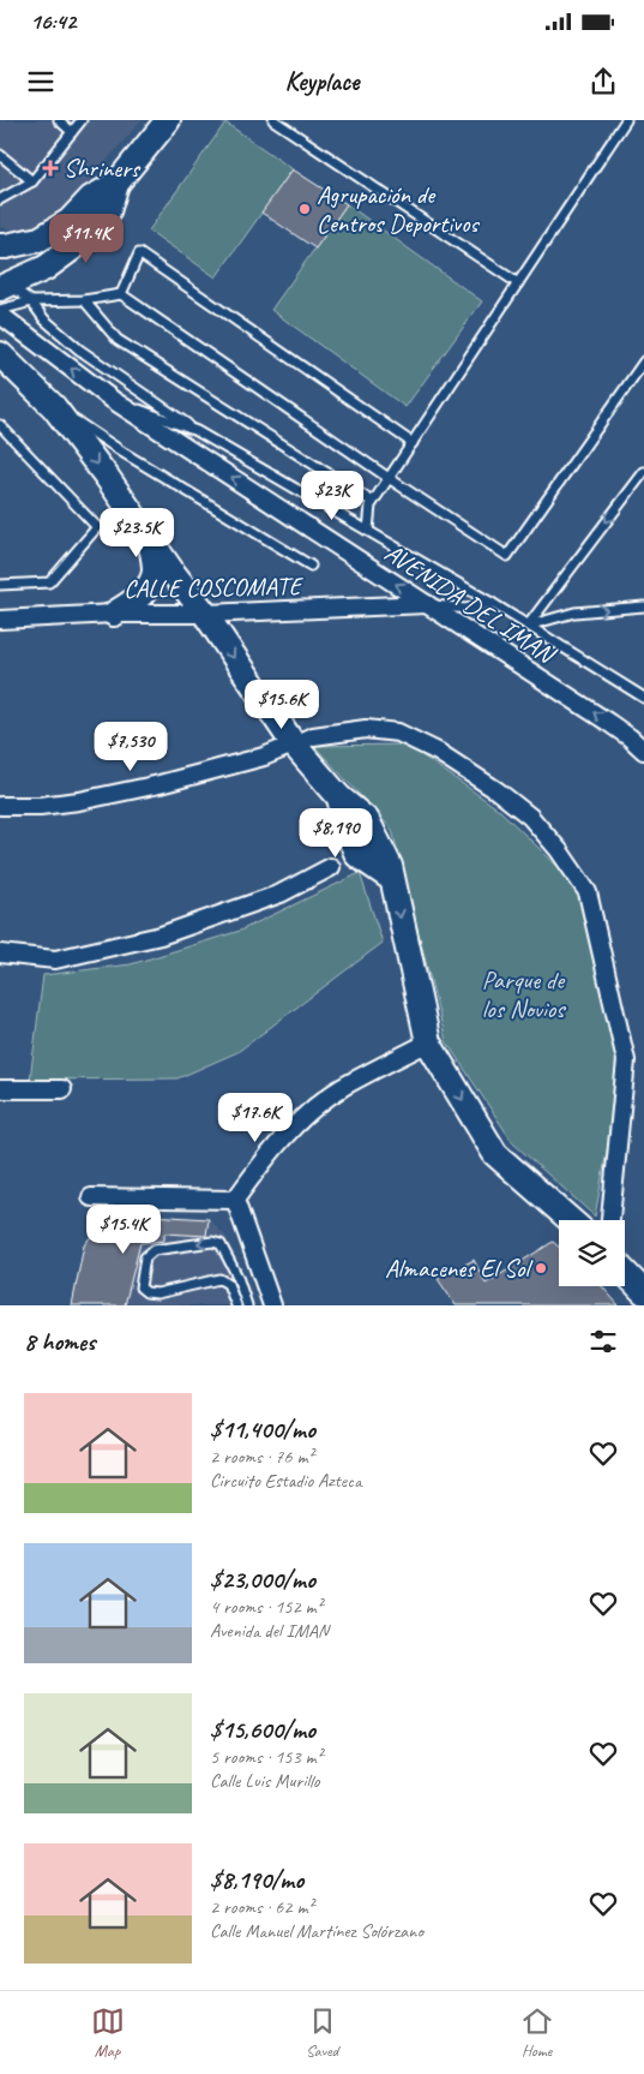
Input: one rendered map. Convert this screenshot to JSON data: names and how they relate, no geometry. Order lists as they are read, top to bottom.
{
  "streets": {
    "street": ["CALLE COSCOMATE", "AVENIDA DEL IMAN"]
  },
  "crossings": [
    ["CALLE COSCOMATE", "AVENIDA DEL IMAN"]
  ],
  "parks": ["Parque de los Novios"],
  "places": {
    "health": ["Shriners"],
    "other": ["Agrupación de Centros Deportivos", "Almacenes El Sol"]
  },
  "page": {
    "status": "16:42",
    "header": "Keyplace",
    "price": [
      "$11.4K",
      "$23K",
      "$23.5K",
      "$15.6K",
      "$7,530",
      "$8,190",
      "$17.6K",
      "$15.4K"
    ],
    "heading": "8 homes",
    "list": [
      {
        "name": "$11,400/mo",
        "note": "2 rooms · 76 m² · Circuito Estadio Azteca"
      },
      {
        "name": "$23,000/mo",
        "note": "4 rooms · 152 m² · Avenida del IMAN"
      },
      {
        "name": "$15,600/mo",
        "note": "5 rooms · 153 m² · Calle Luis Murillo"
      },
      {
        "name": "$8,190/mo",
        "note": "2 rooms · 62 m² · Calle Manuel Martínez Solórzano"
      }
    ],
    "tabs": ["Map", "Saved", "Home"]
  }
}
